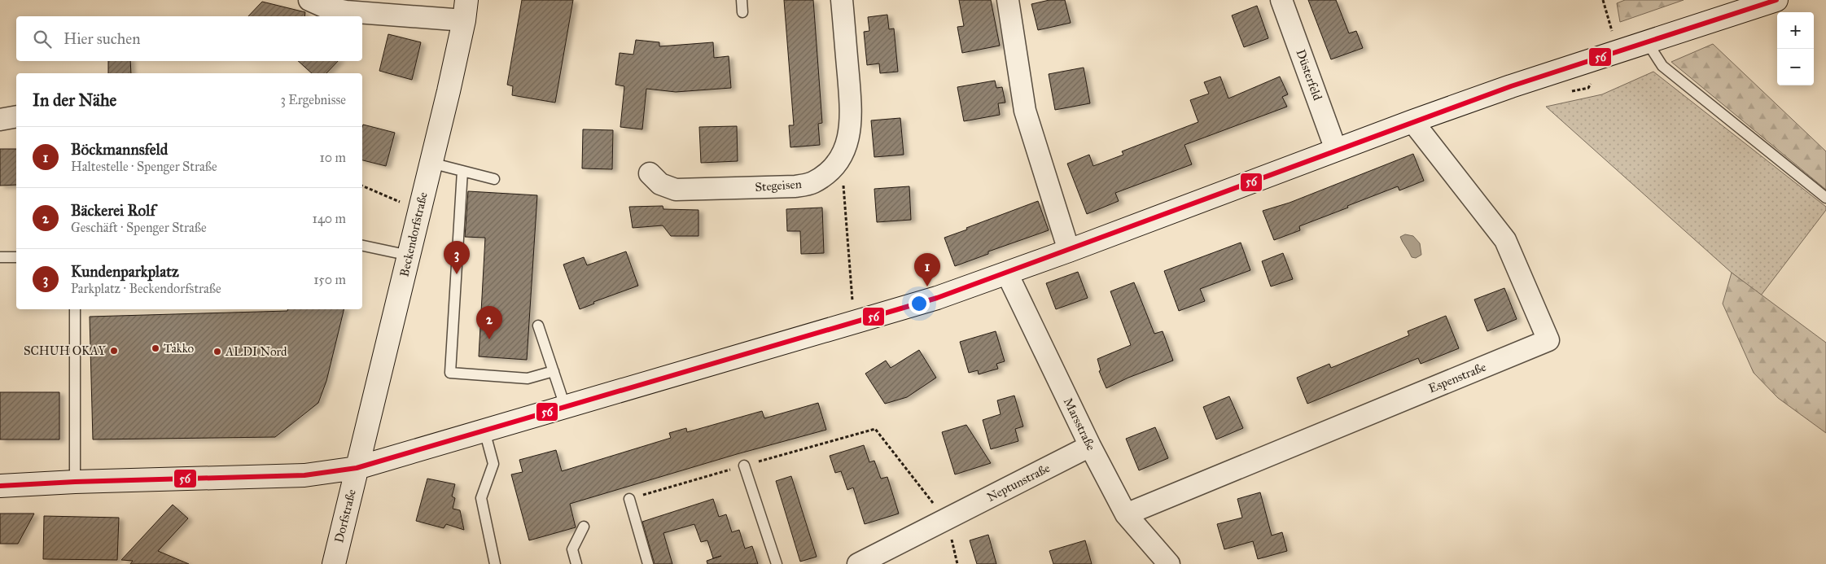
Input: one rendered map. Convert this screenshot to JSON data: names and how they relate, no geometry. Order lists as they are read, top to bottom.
{
  "streets": {
    "main road": ["Beckendorfstraße", "Dorfstraße"],
    "street": [
      "Düsterfeld",
      "Stegeisen",
      "Espenstraße",
      "Marsstraße",
      "Neptunstraße"
    ]
  },
  "crossings": [
    ["Beckendorfstraße", "Dorfstraße"],
    ["Espenstraße", "Marsstraße"],
    ["Marsstraße", "Neptunstraße"]
  ],
  "places": ["Takko", "SCHUH OKAY", "ALDI Nord"],
  "lines": ["transit line 56"],
  "page": {
    "map_buttons": ["+", "−"],
    "search": "Hier suchen",
    "heading": ["In der Nähe", "3 Ergebnisse"],
    "list": [
      {
        "mark": "1",
        "name": "Böckmannsfeld",
        "note": "Haltestelle · Spenger Straße",
        "value": "10 m"
      },
      {
        "mark": "2",
        "name": "Bäckerei Rolf",
        "note": "Geschäft · Spenger Straße",
        "value": "140 m"
      },
      {
        "mark": "3",
        "name": "Kundenparkplatz",
        "note": "Parkplatz · Beckendorfstraße",
        "value": "150 m"
      }
    ],
    "pins": ["3", "1", "2"]
  }
}
